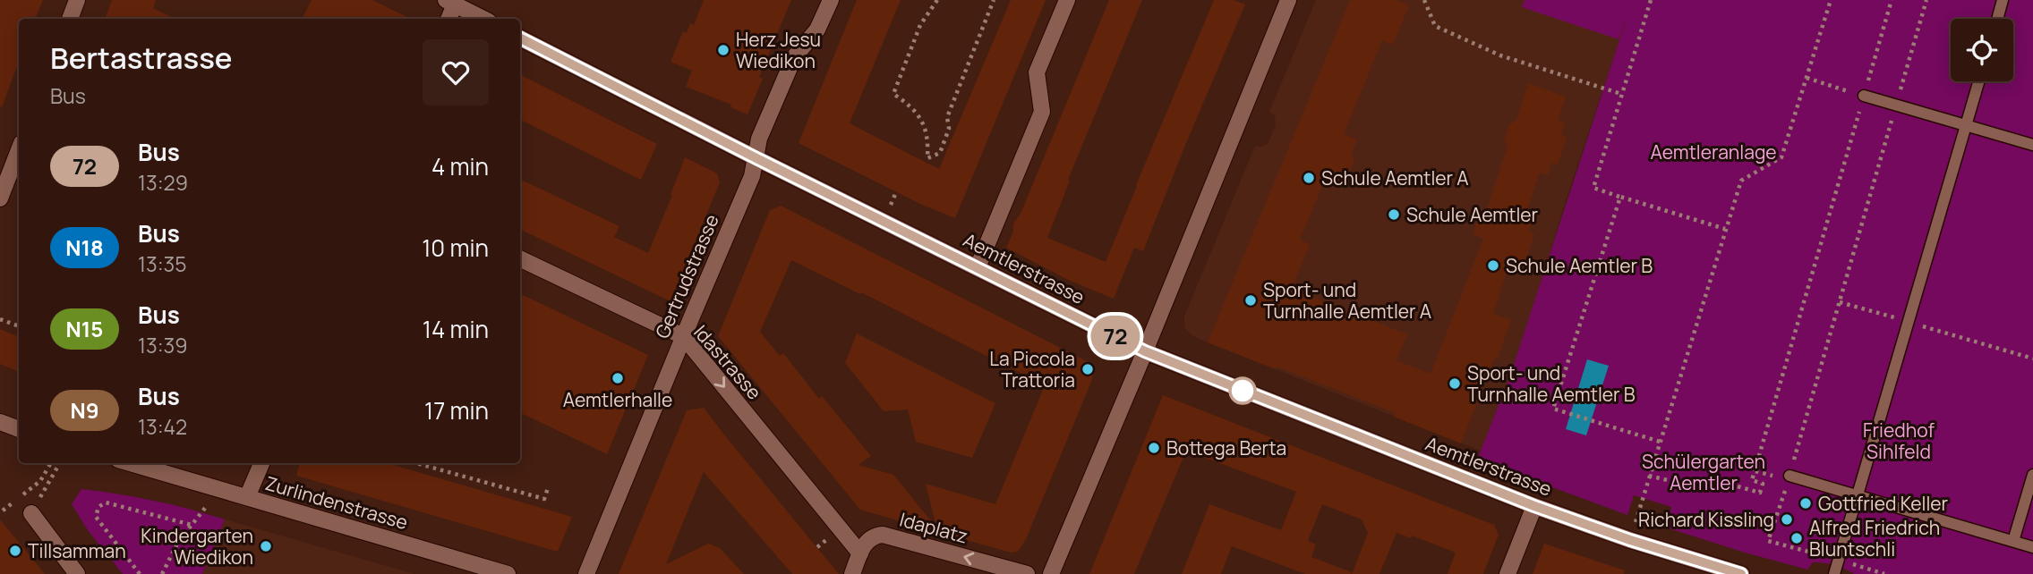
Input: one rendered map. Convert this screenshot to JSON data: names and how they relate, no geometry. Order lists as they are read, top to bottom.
{
  "streets": {
    "street": [
      "Aemtlerstrasse",
      "Gertrudstrasse",
      "Idastrasse",
      "Zurlindenstrasse",
      "Idaplatz"
    ]
  },
  "crossings": [
    ["Aemtlerstrasse", "Gertrudstrasse"],
    ["Gertrudstrasse", "Idastrasse"],
    ["Idastrasse", "Idaplatz"]
  ],
  "one_way": ["Idastrasse", "Idaplatz"],
  "parks": ["Aemtleranlage", "Friedhof Sihlfeld", "Schülergarten Aemtler"],
  "places": [
    "Herz Jesu Wiedikon",
    "Schule Aemtler A",
    "Schule Aemtler",
    "Schule Aemtler B",
    "Sport- und Turnhalle Aemtler A",
    "La Piccola Trattoria",
    "Aemtlerhalle",
    "Sport- und Turnhalle Aemtler B",
    "Bottega Berta",
    "Gottfried Keller",
    "Richard Kissling",
    "Alfred Friedrich Bluntschli",
    "Kindergarten Wiedikon",
    "Tillsamman"
  ],
  "lines": ["bus line 72"],
  "page": {
    "on_map": "72",
    "heading": ["Bertastrasse", "Bus"],
    "list": [
      {
        "mark": "72",
        "name": "Bus",
        "note": "13:29",
        "value": "4 min"
      },
      {
        "mark": "N18",
        "name": "Bus",
        "note": "13:35",
        "value": "10 min"
      },
      {
        "mark": "N15",
        "name": "Bus",
        "note": "13:39",
        "value": "14 min"
      },
      {
        "mark": "N9",
        "name": "Bus",
        "note": "13:42",
        "value": "17 min"
      }
    ]
  }
}
